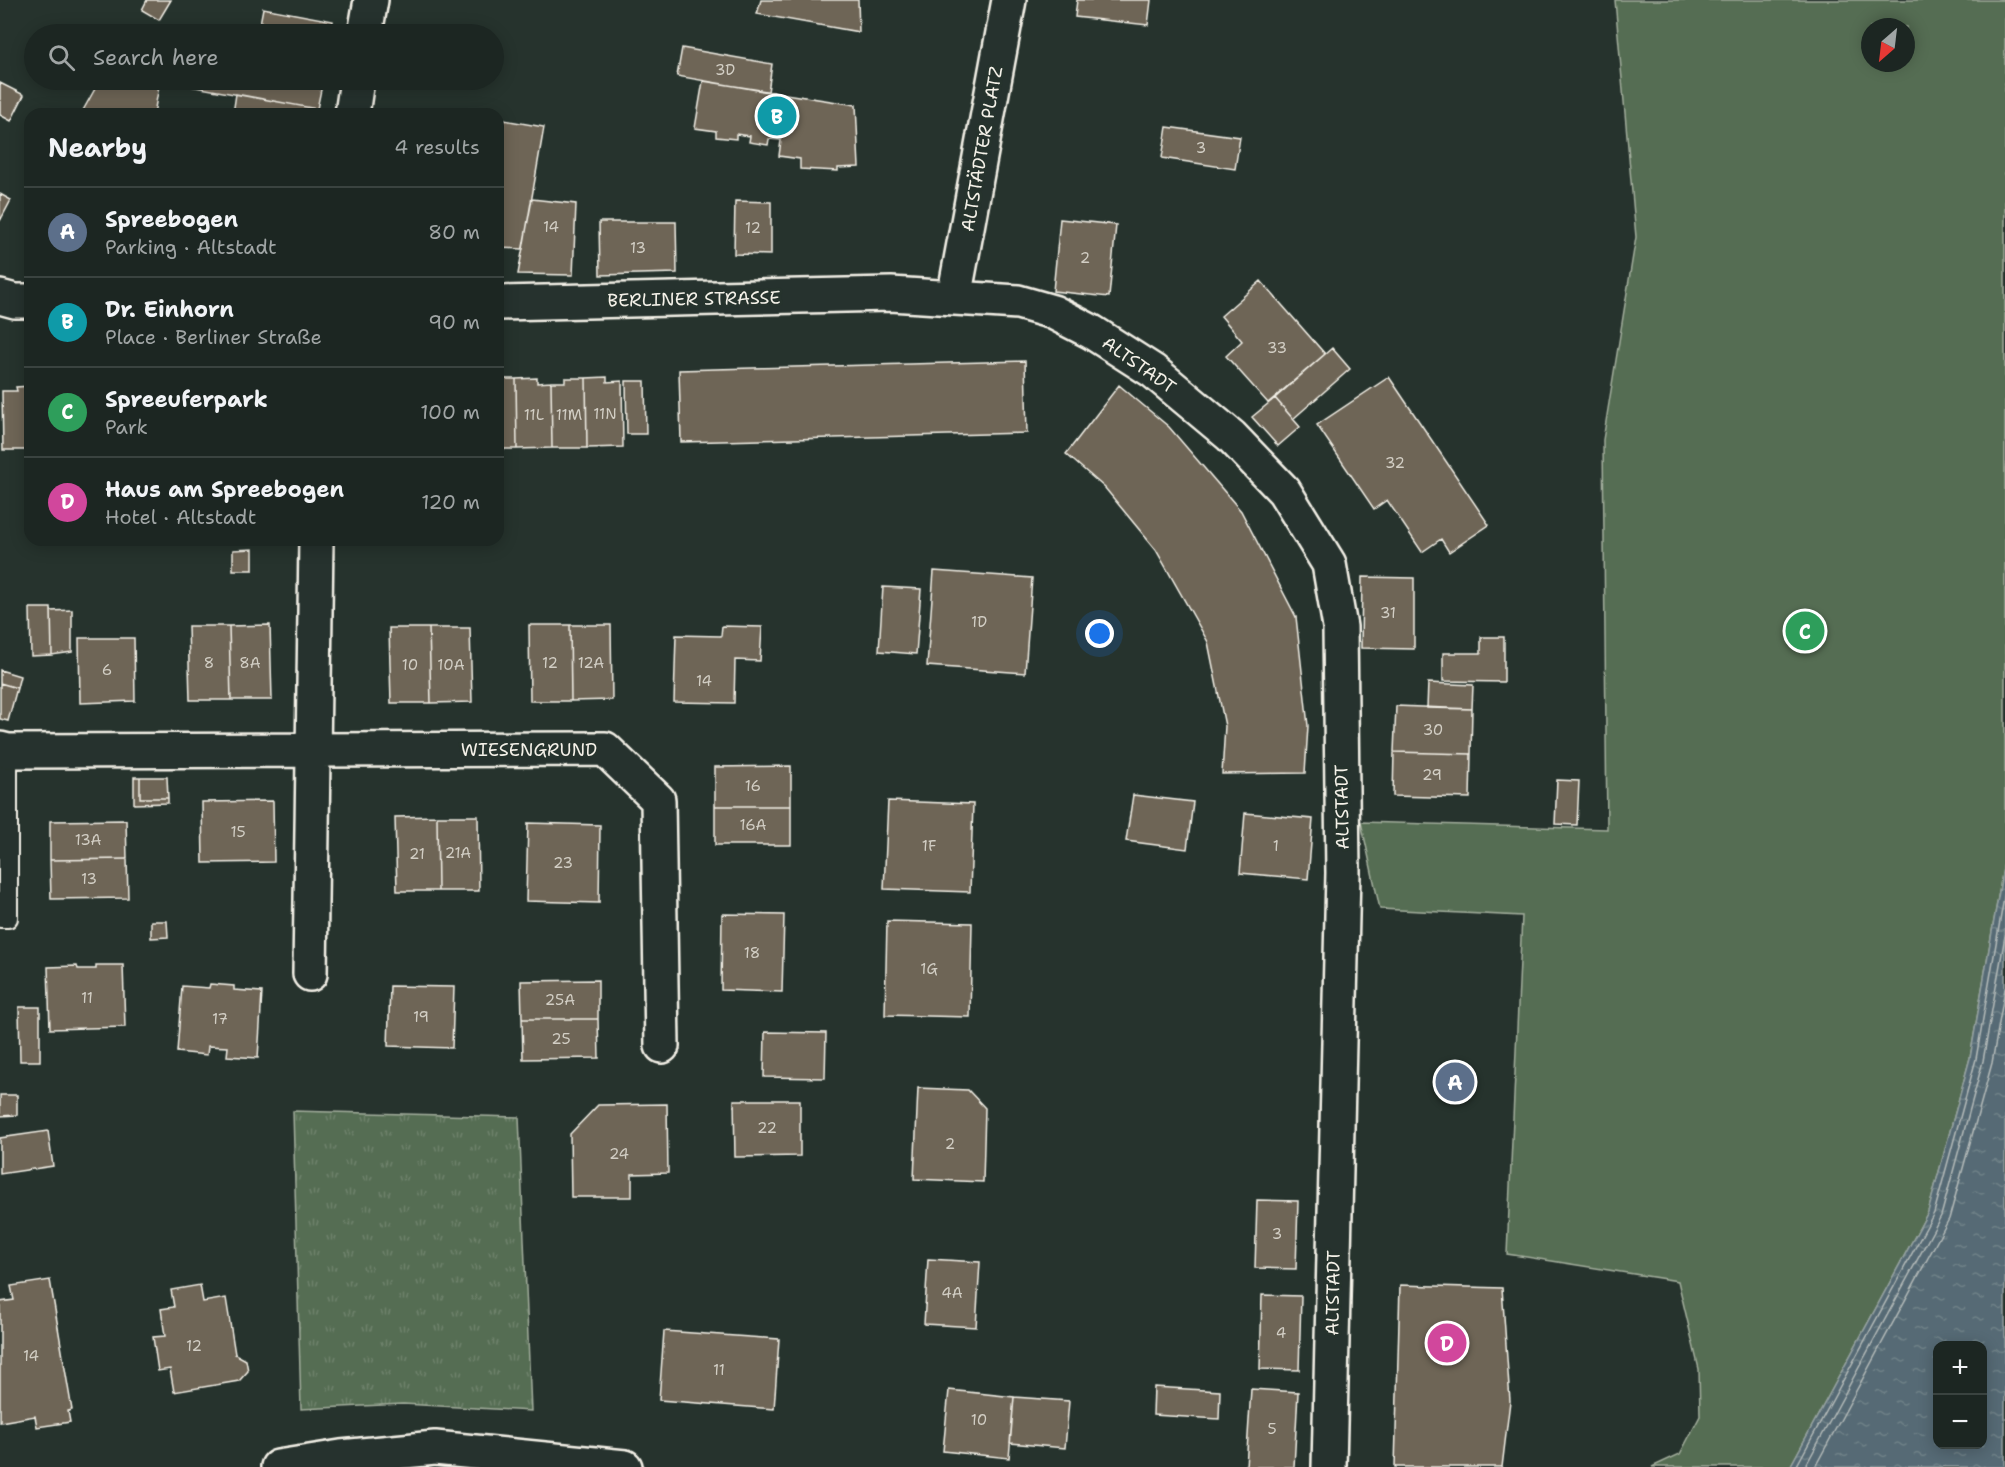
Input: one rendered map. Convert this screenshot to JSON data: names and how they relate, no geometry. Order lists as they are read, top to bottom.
{
  "streets": {
    "street": [
      "ALTSTÄDTER PLATZ",
      "BERLINER STRASSE",
      "ALTSTADT",
      "WIESENGRUND"
    ]
  },
  "crossings": [
    ["ALTSTÄDTER PLATZ", "BERLINER STRASSE"],
    ["ALTSTÄDTER PLATZ", "ALTSTADT"],
    ["BERLINER STRASSE", "ALTSTADT"]
  ],
  "house_numbers": [
    "3D",
    "3",
    "14",
    "12",
    "13",
    "2",
    "33",
    "11N",
    "11L",
    "11M",
    "32",
    "31",
    "1D",
    "8",
    "8A",
    "12",
    "12A",
    "10",
    "10A",
    "6",
    "14",
    "30",
    "29",
    "16",
    "16A",
    "15",
    "13A",
    "1F",
    "1",
    "21A",
    "21",
    "23",
    "13",
    "18",
    "1G",
    "11",
    "25A",
    "19",
    "17",
    "25",
    "22",
    "2",
    "24",
    "3",
    "4A",
    "4",
    "12",
    "14",
    "11",
    "10",
    "5"
  ],
  "north": "bottom left",
  "page": {
    "search": "Search here",
    "pins": [
      "B",
      "C",
      "A",
      "D"
    ],
    "heading": ["Nearby", "4 results"],
    "list": [
      {
        "mark": "A",
        "name": "Spreebogen",
        "note": "Parking · Altstadt",
        "value": "80 m"
      },
      {
        "mark": "B",
        "name": "Dr. Einhorn",
        "note": "Place · Berliner Straße",
        "value": "90 m"
      },
      {
        "mark": "C",
        "name": "Spreeuferpark",
        "note": "Park",
        "value": "100 m"
      },
      {
        "mark": "D",
        "name": "Haus am Spreebogen",
        "note": "Hotel · Altstadt",
        "value": "120 m"
      }
    ],
    "map_buttons": ["+", "−"]
  }
}
